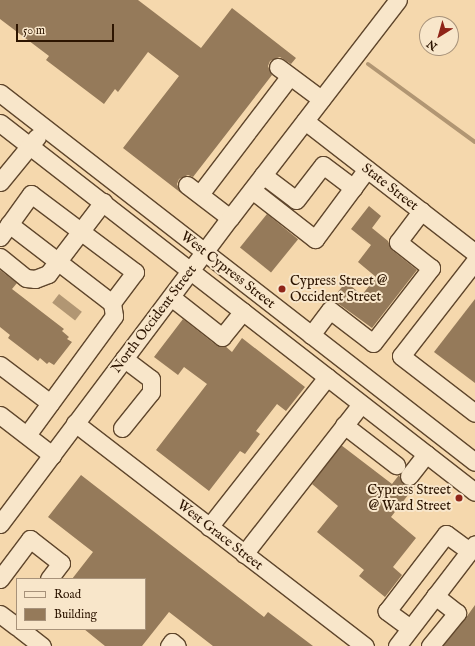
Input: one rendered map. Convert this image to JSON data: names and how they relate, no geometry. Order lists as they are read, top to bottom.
{
  "streets": {
    "street": [
      "State Street",
      "West Cypress Street",
      "North Occident Street",
      "West Grace Street"
    ]
  },
  "crossings": [
    ["State Street", "North Occident Street"],
    ["West Cypress Street", "North Occident Street"],
    ["North Occident Street", "West Grace Street"]
  ],
  "places": ["Cypress Street @ Occident Street", "Cypress Street @ Ward Street"],
  "legend": ["Road", "Building"],
  "scale_bar": "50 m",
  "north": "bottom left"
}
